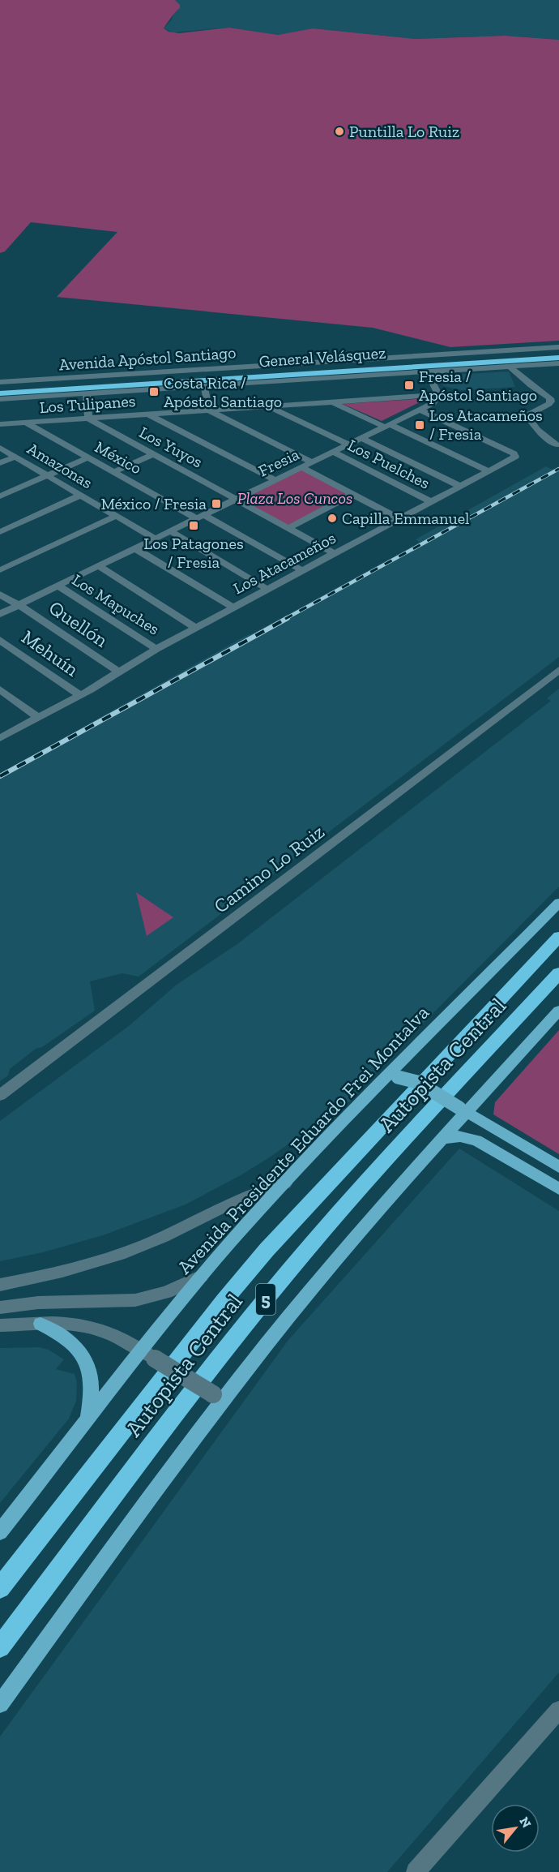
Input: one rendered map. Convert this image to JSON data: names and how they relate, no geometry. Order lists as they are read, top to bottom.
{
  "streets": {
    "highway": ["General Velásquez", "Autopista Central", "5"],
    "main road": ["Avenida Presidente Eduardo Frei Montalva"],
    "street": [
      "Avenida Apóstol Santiago",
      "Los Tulipanes",
      "Los Yuyos",
      "México",
      "Fresia",
      "Los Puelches",
      "Amazonas",
      "Los Atacameños",
      "Los Mapuches",
      "Quellón",
      "Mehuín",
      "Camino Lo Ruiz"
    ]
  },
  "crossings": [
    ["Los Tulipanes", "Los Yuyos"],
    ["Los Tulipanes", "México"],
    ["Los Tulipanes", "Fresia"],
    ["Los Yuyos", "Fresia"],
    ["Los Yuyos", "Los Atacameños"],
    ["México", "Fresia"],
    ["México", "Los Atacameños"],
    ["Fresia", "Los Puelches"],
    ["Fresia", "Amazonas"],
    ["Fresia", "Los Atacameños"],
    ["Fresia", "Los Mapuches"],
    ["Fresia", "Quellón"],
    ["Los Puelches", "Los Atacameños"],
    ["Los Atacameños", "Los Mapuches"],
    ["Los Atacameños", "Quellón"],
    ["Los Atacameños", "Mehuín"]
  ],
  "parks": ["Plaza Los Cuncos"],
  "places": {
    "other": ["Puntilla Lo Ruiz", "Capilla Emmanuel"],
    "transit": [
      "Fresia / Apóstol Santiago",
      "Costa Rica / Apóstol Santiago",
      "Los Atacameños / Fresia",
      "México / Fresia",
      "Los Patagones / Fresia"
    ]
  },
  "north": "top right"
}
